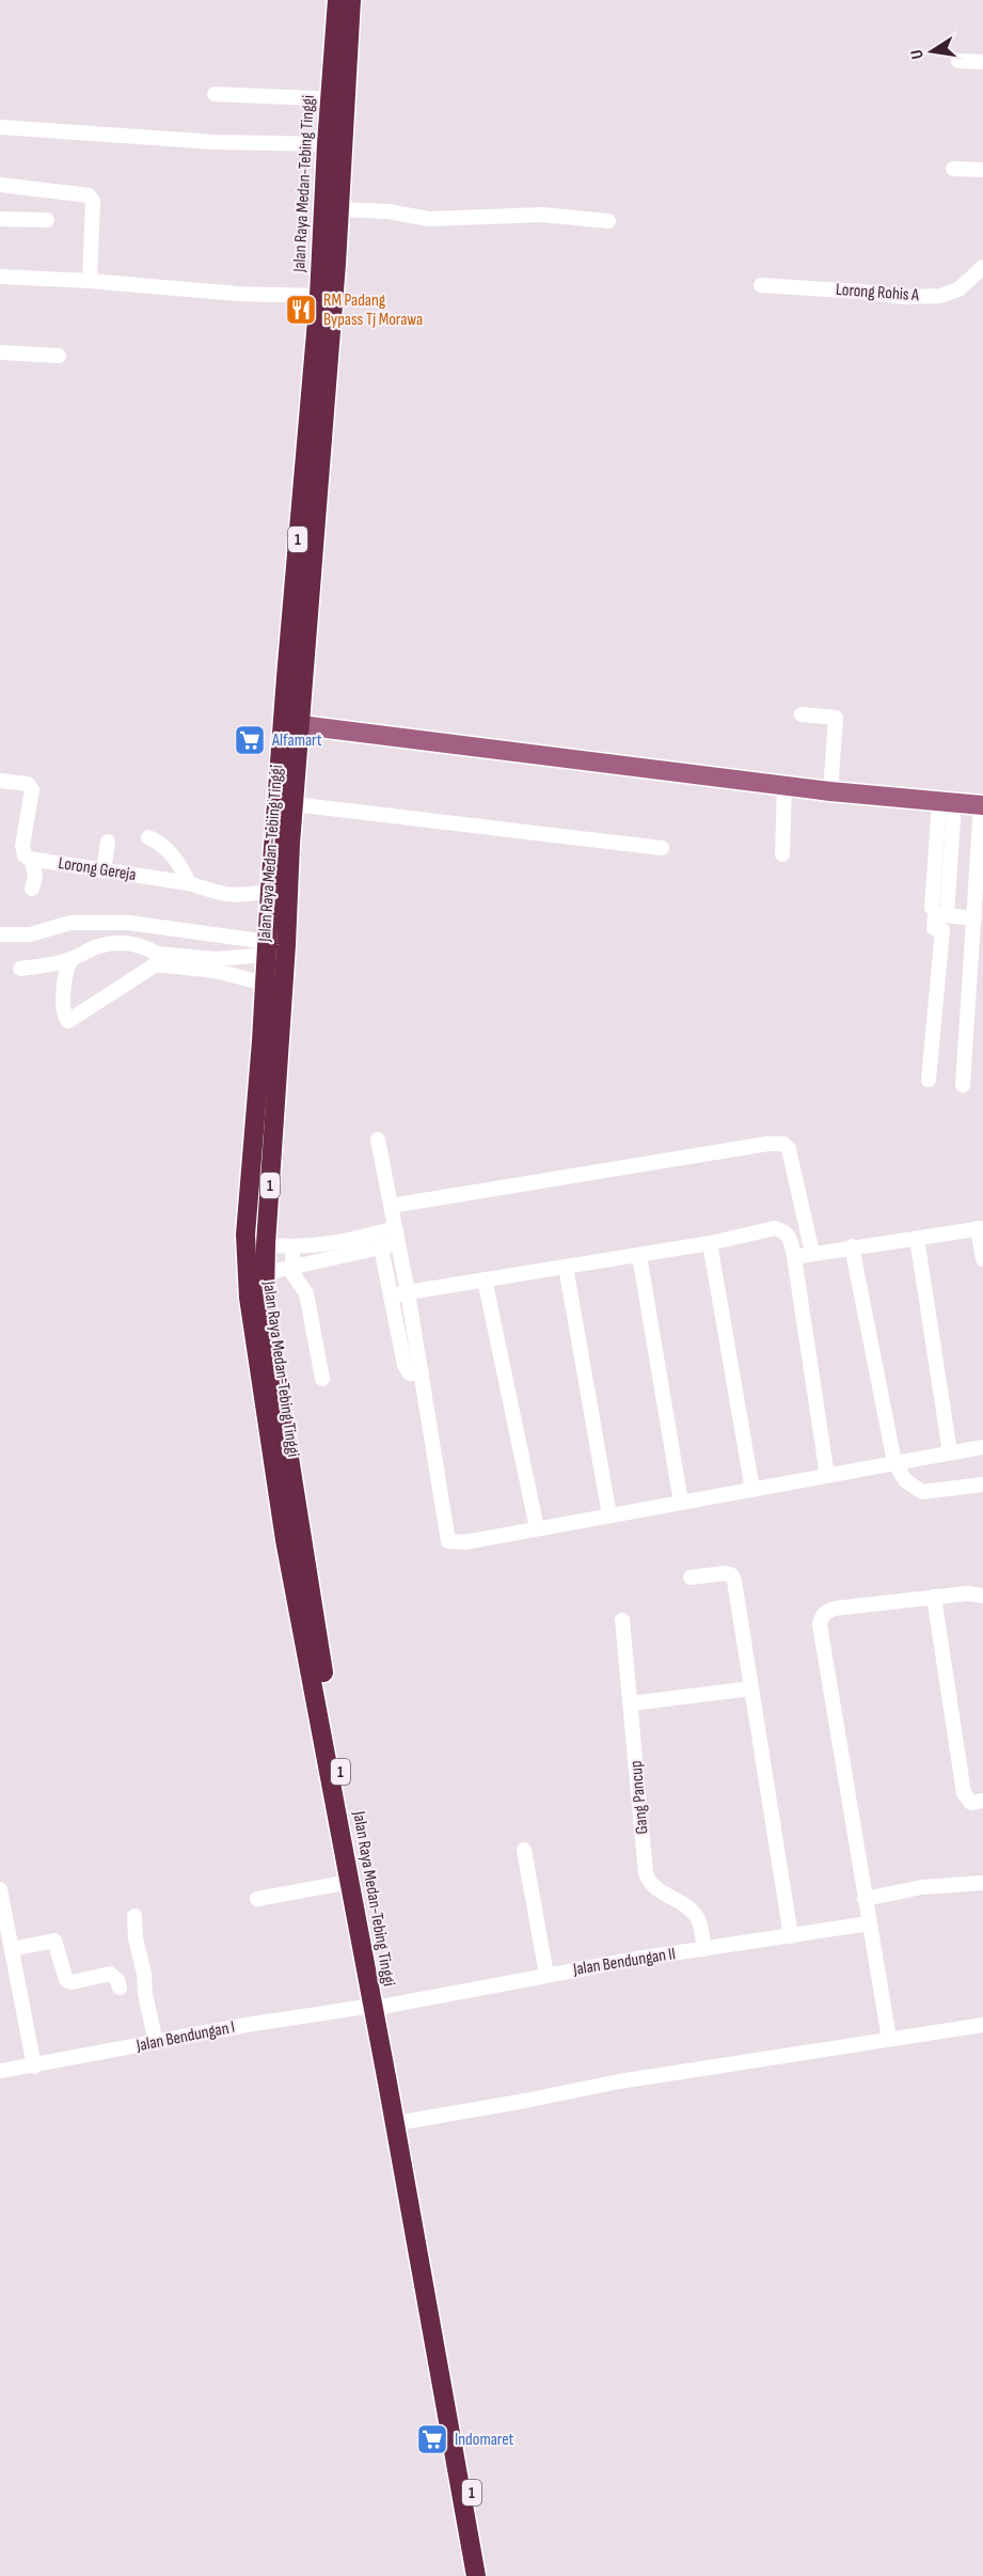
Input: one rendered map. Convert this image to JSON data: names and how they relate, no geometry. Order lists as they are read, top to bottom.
{
  "streets": {
    "highway": ["Jalan Raya Medan-Tebing Tinggi", "1"],
    "street": [
      "Lorong Rohis A",
      "Lorong Gereja",
      "Gang Pancup",
      "Jalan Bendungan II",
      "Jalan Bendungan I"
    ]
  },
  "crossings": [
    ["Jalan Raya Medan-Tebing Tinggi", "Lorong Gereja"],
    ["Jalan Raya Medan-Tebing Tinggi", "Jalan Bendungan II"],
    ["Jalan Raya Medan-Tebing Tinggi", "Jalan Bendungan I"],
    ["Gang Pancup", "Jalan Bendungan II"],
    ["Jalan Bendungan II", "Jalan Bendungan I"]
  ],
  "places": {
    "restaurant": ["RM Padang Bypass Tj Morawa"],
    "supermarket": ["Alfamart", "Indomaret"]
  },
  "north": "left"
}
